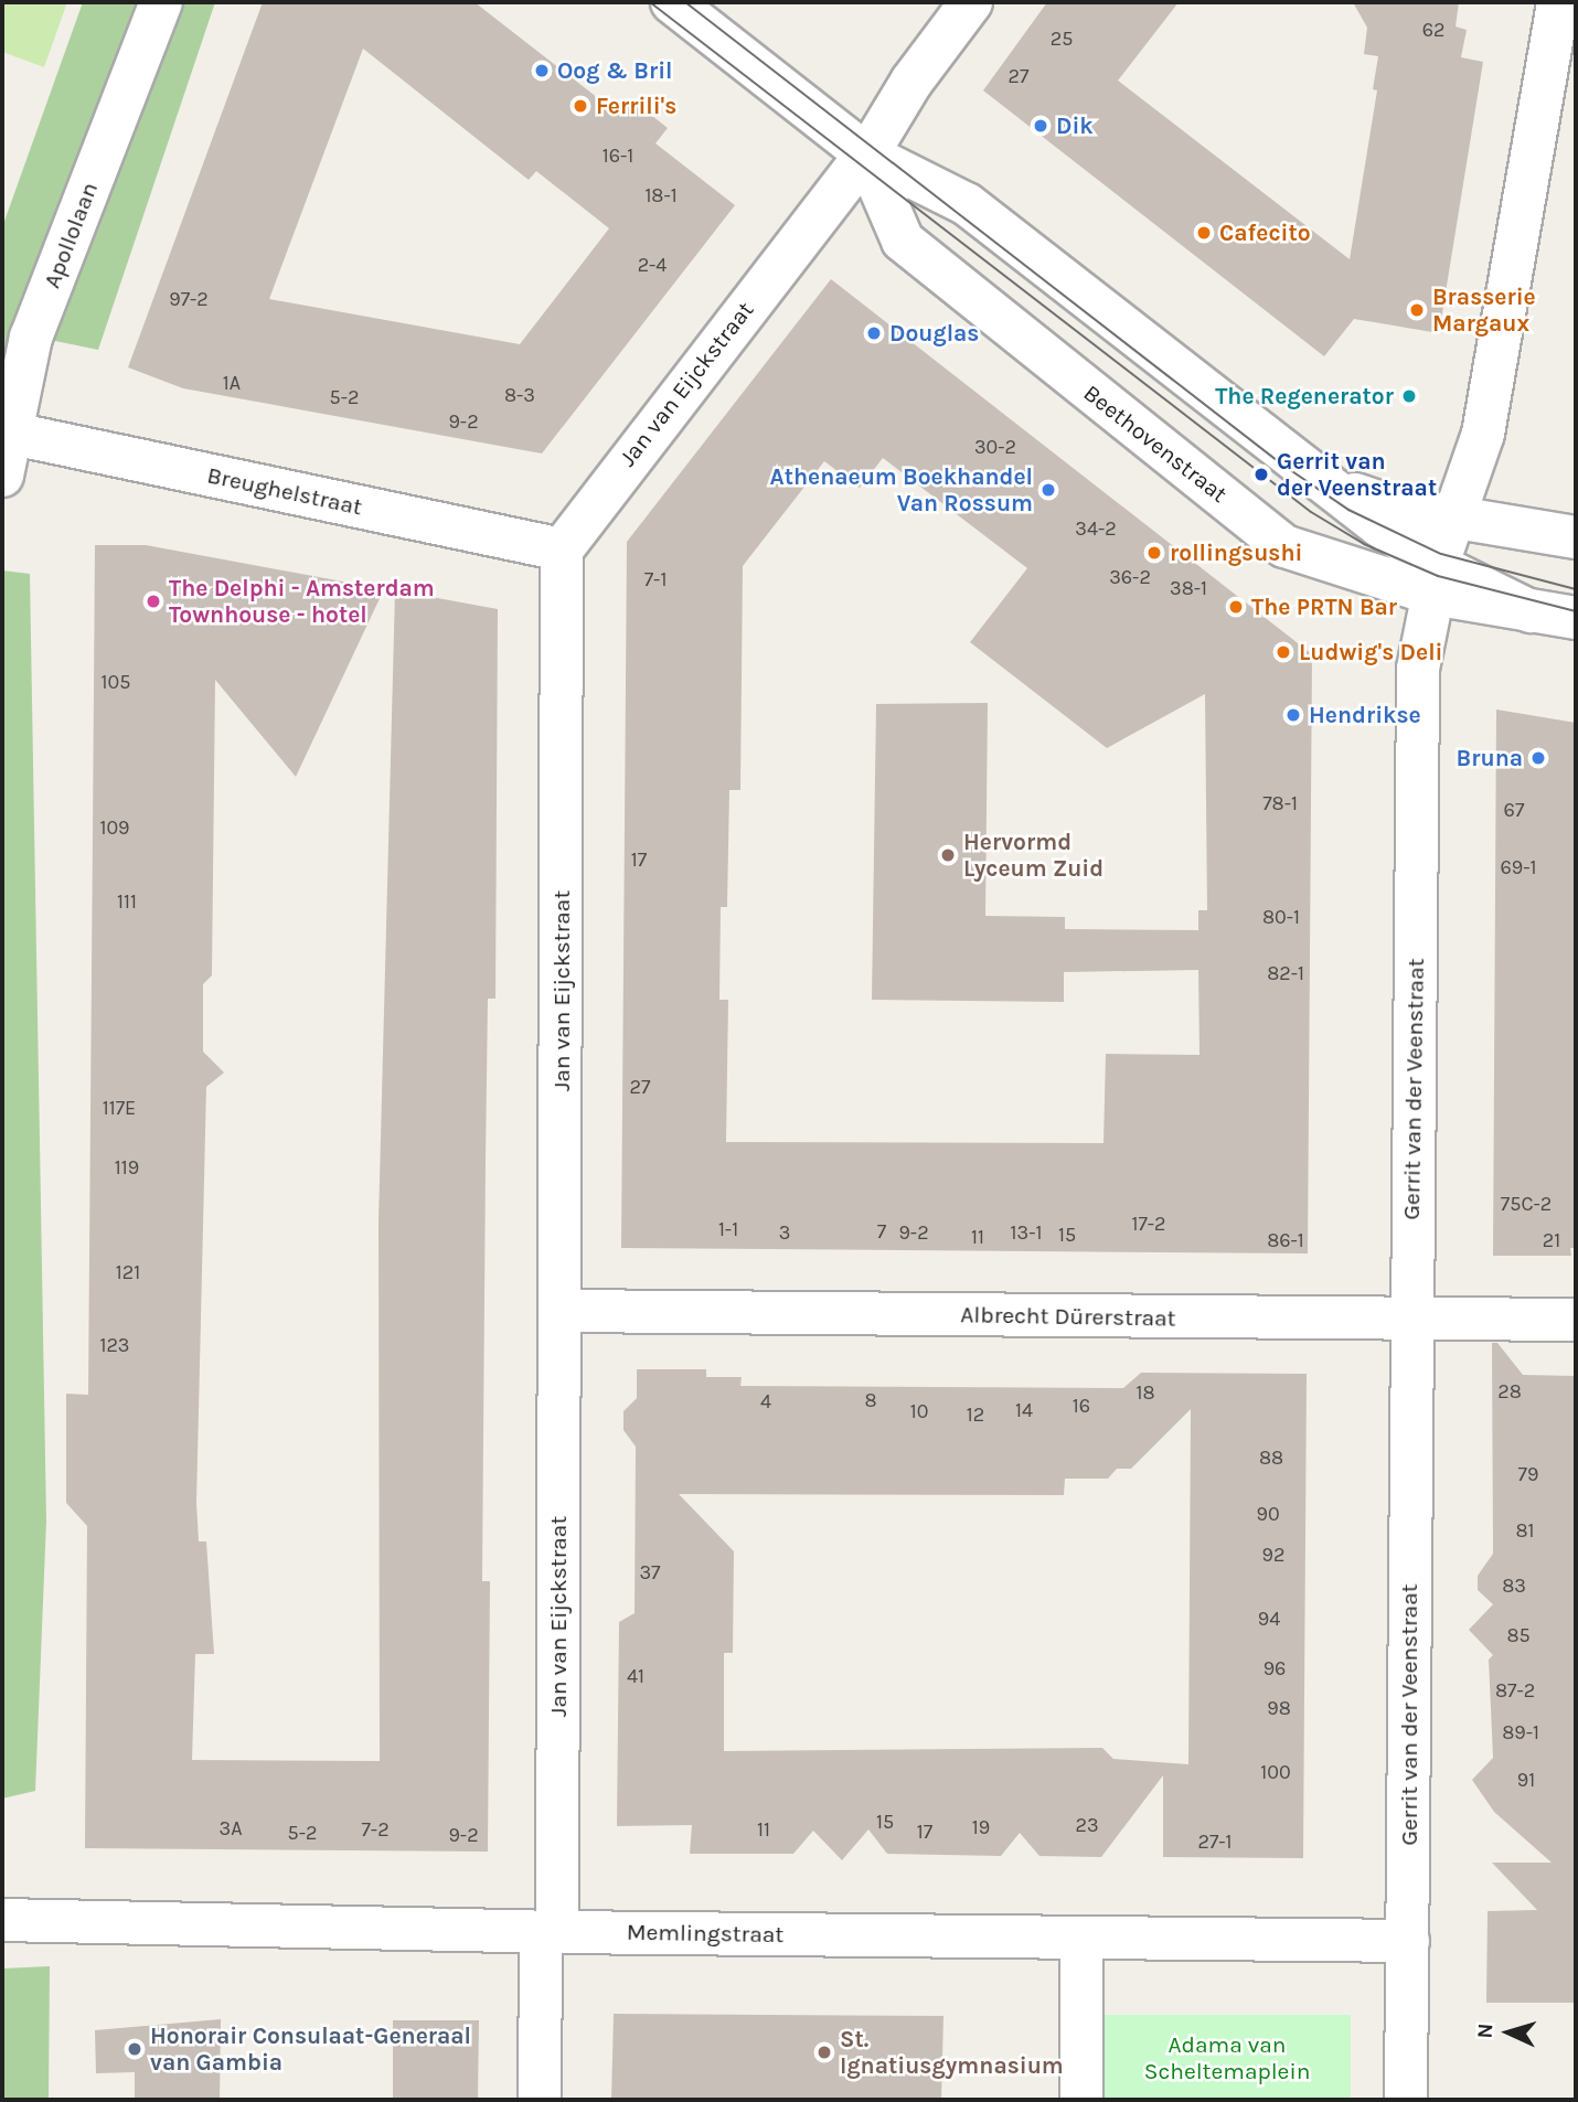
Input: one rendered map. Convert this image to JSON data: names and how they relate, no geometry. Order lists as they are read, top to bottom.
{
  "streets": {
    "street": [
      "Apollolaan",
      "Jan van Eijckstraat",
      "Beethovenstraat",
      "Breughelstraat",
      "Gerrit van der Veenstraat",
      "Albrecht Dürerstraat",
      "Memlingstraat"
    ]
  },
  "crossings": [
    ["Apollolaan", "Breughelstraat"],
    ["Jan van Eijckstraat", "Beethovenstraat"],
    ["Jan van Eijckstraat", "Breughelstraat"],
    ["Jan van Eijckstraat", "Albrecht Dürerstraat"],
    ["Jan van Eijckstraat", "Memlingstraat"],
    ["Beethovenstraat", "Gerrit van der Veenstraat"],
    ["Gerrit van der Veenstraat", "Albrecht Dürerstraat"],
    ["Gerrit van der Veenstraat", "Memlingstraat"]
  ],
  "parks": ["Adama van Scheltemaplein"],
  "places": [
    "Oog & Bril",
    "Ferrili's",
    "Dik",
    "Cafecito",
    "Brasserie Margaux",
    "Douglas",
    "The Regenerator",
    "Gerrit van der Veenstraat",
    "Athenaeum Boekhandel Van Rossum",
    "rollingsushi",
    "The Delphi - Amsterdam Townhouse - hotel",
    "The PRTN Bar",
    "Ludwig's Deli",
    "Hendrikse",
    "Bruna",
    "Hervormd Lyceum Zuid",
    "Honorair Consulaat-Generaal van Gambia",
    "St. Ignatiusgymnasium"
  ],
  "house_numbers": [
    "62",
    "25",
    "27",
    "16-1",
    "18-1",
    "2-4",
    "97-2",
    "1A",
    "8-3",
    "5-2",
    "9-2",
    "30-2",
    "34-2",
    "36-2",
    "7-1",
    "38-1",
    "105",
    "78-1",
    "67",
    "109",
    "17",
    "69-1",
    "111",
    "80-1",
    "82-1",
    "27",
    "117E",
    "119",
    "75C-2",
    "17-2",
    "1-1",
    "7",
    "3",
    "9-2",
    "13-1",
    "15",
    "11",
    "86-1",
    "21",
    "121",
    "123",
    "28",
    "18",
    "8",
    "4",
    "16",
    "14",
    "10",
    "12",
    "88",
    "79",
    "90",
    "81",
    "92",
    "37",
    "83",
    "94",
    "85",
    "96",
    "41",
    "87-2",
    "98",
    "89-1",
    "100",
    "91",
    "15",
    "23",
    "19",
    "3A",
    "7-2",
    "11",
    "17",
    "5-2",
    "9-2",
    "27-1"
  ],
  "north": "left"
}
